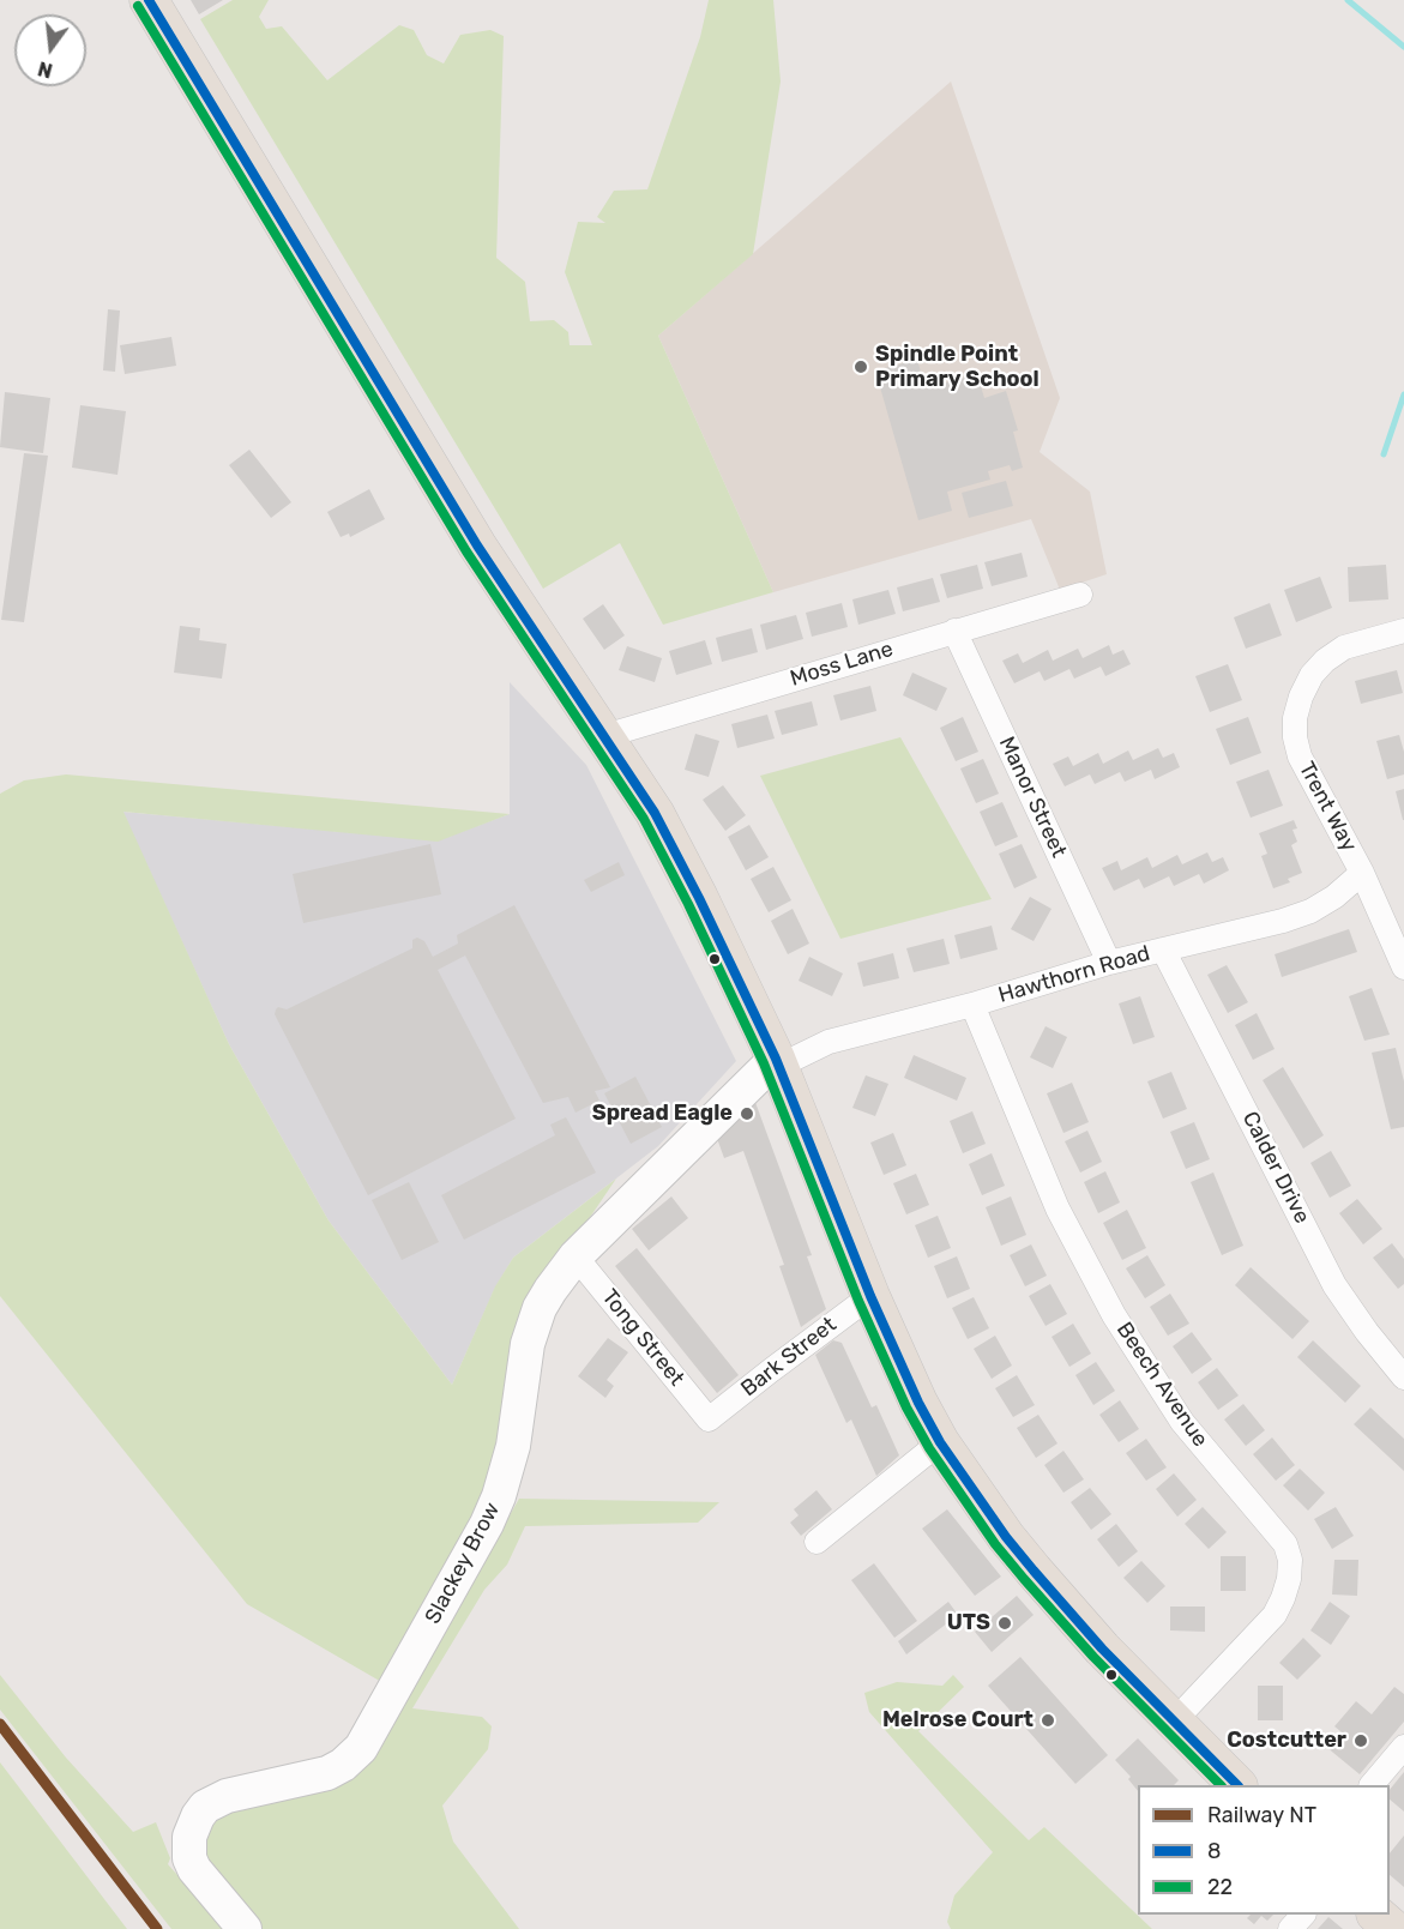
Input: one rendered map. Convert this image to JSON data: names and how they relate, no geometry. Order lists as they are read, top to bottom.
{
  "streets": {
    "street": [
      "Moss Lane",
      "Manor Street",
      "Trent Way",
      "Hawthorn Road",
      "Calder Drive",
      "Tong Street",
      "Bark Street",
      "Beech Avenue",
      "Slackey Brow"
    ]
  },
  "crossings": [
    ["Moss Lane", "Manor Street"],
    ["Manor Street", "Hawthorn Road"],
    ["Trent Way", "Hawthorn Road"],
    ["Hawthorn Road", "Calder Drive"],
    ["Hawthorn Road", "Beech Avenue"],
    ["Hawthorn Road", "Slackey Brow"],
    ["Tong Street", "Bark Street"],
    ["Tong Street", "Slackey Brow"]
  ],
  "places": [
    "Spindle Point Primary School",
    "Spread Eagle",
    "UTS",
    "Melrose Court",
    "Costcutter"
  ],
  "lines": ["transit line 8", "transit line 22", "rail line NT"],
  "legend": ["Railway NT", "8", "22"],
  "north": "bottom"
}
